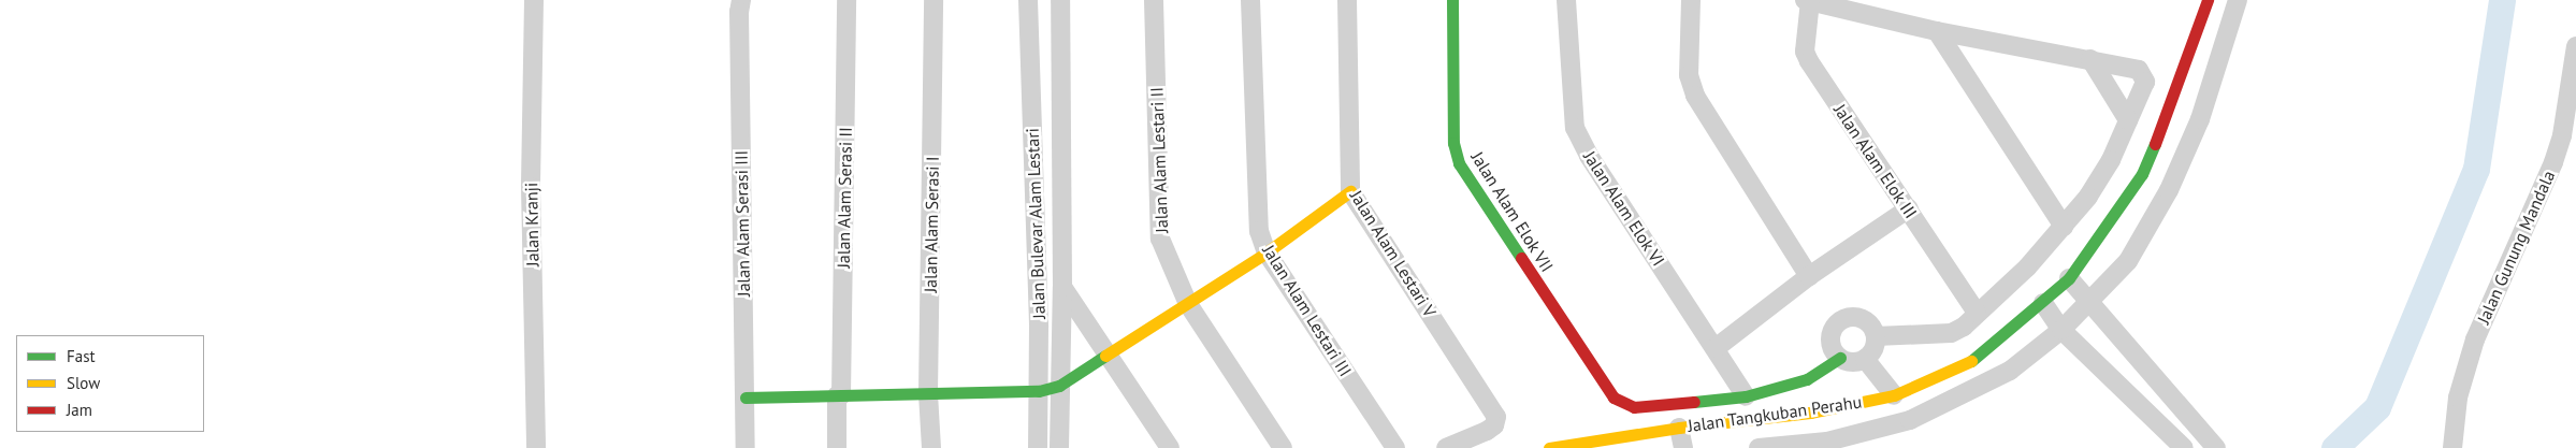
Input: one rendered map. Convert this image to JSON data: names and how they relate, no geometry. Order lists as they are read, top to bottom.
{
  "streets": {
    "street": [
      "Jalan Alam Lestari II",
      "Jalan Alam Elok III",
      "Jalan Alam Serasi II",
      "Jalan Alam Elok VI",
      "Jalan Alam Elok VII",
      "Jalan Alam Serasi III",
      "Jalan Bulevar Alam Lestari",
      "Jalan Kranji",
      "Jalan Alam Serasi I",
      "Jalan Gunung Mandala",
      "Jalan Alam Lestari V",
      "Jalan Alam Lestari III",
      "Jalan Tangkuban Perahu"
    ]
  },
  "crossings": [
    ["Jalan Alam Elok VI", "Jalan Alam Elok VII"]
  ],
  "legend": ["Fast", "Slow", "Jam"]
}
